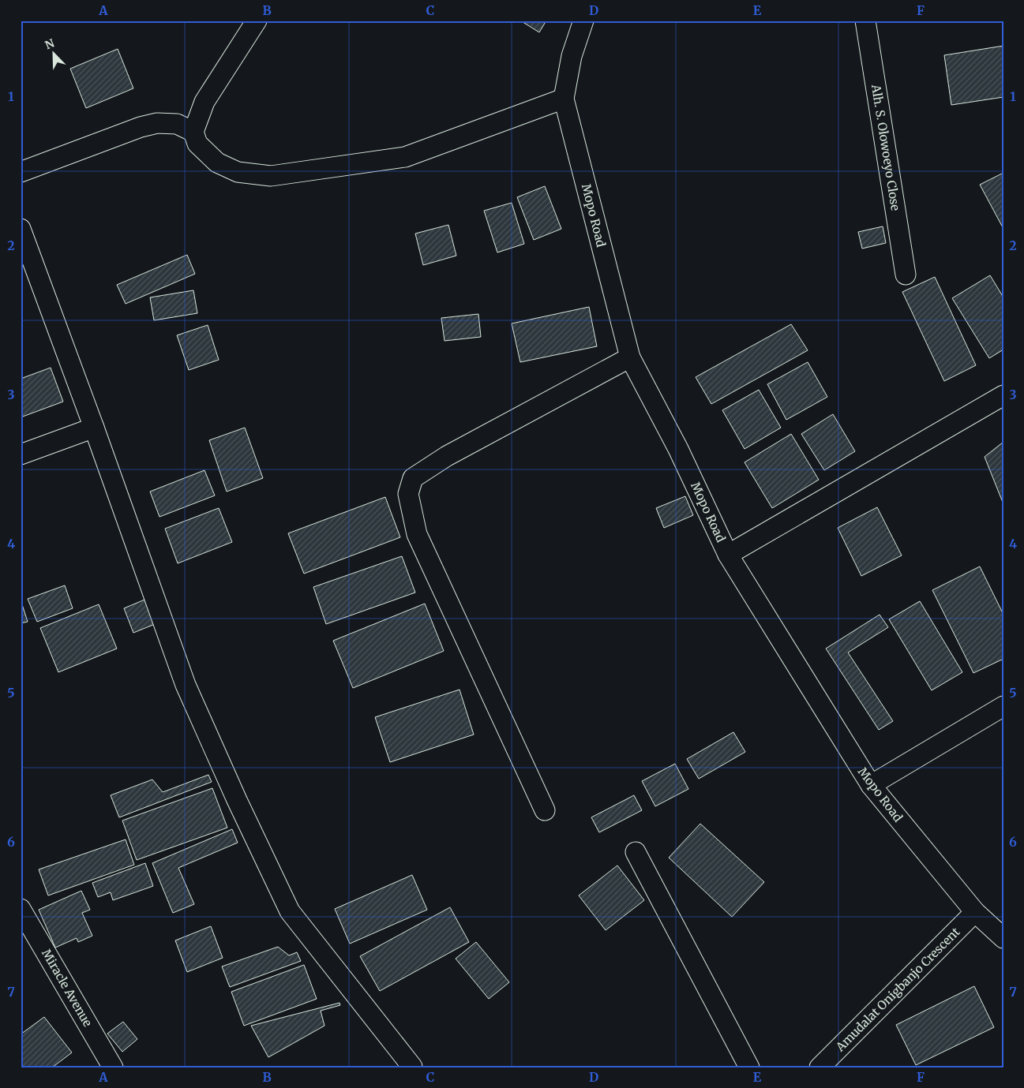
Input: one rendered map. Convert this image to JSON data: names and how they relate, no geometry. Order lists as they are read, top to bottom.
{
  "streets": {
    "street": [
      "Alh. S. Olowoeyo Close",
      "Mopo Road",
      "Miracle Avenue",
      "Amudalat Onigbanjo Crescent"
    ]
  },
  "crossings": [
    ["Mopo Road", "Amudalat Onigbanjo Crescent"]
  ],
  "north": "top left",
  "grid": {
    "columns": [
      "A",
      "B",
      "C",
      "D",
      "E",
      "F"
    ],
    "rows": [
      "1",
      "2",
      "3",
      "4",
      "5",
      "6",
      "7"
    ]
  }
}
